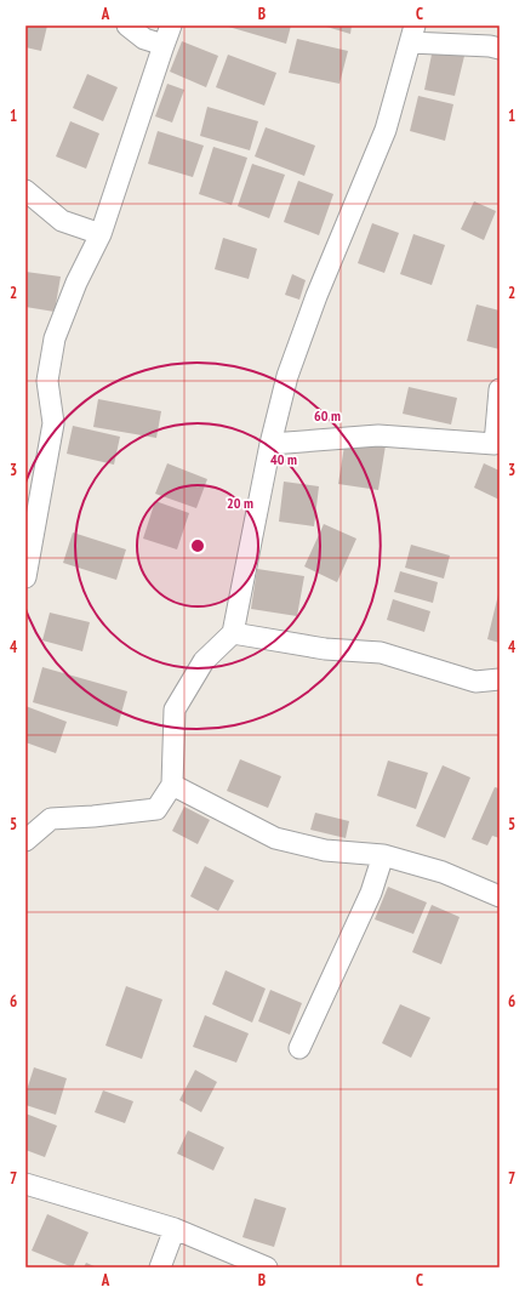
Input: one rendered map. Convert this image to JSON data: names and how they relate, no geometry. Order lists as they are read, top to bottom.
{
  "grid": {
    "columns": ["A", "B", "C"],
    "rows": [
      "1",
      "2",
      "3",
      "4",
      "5",
      "6",
      "7"
    ]
  },
  "rings": ["60 m", "40 m", "20 m"]
}
